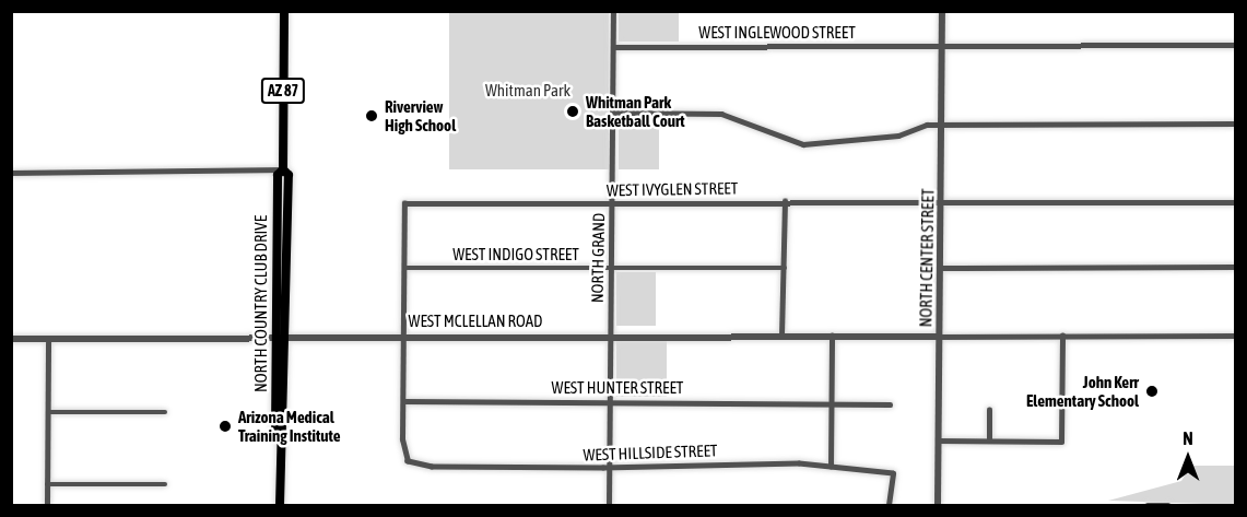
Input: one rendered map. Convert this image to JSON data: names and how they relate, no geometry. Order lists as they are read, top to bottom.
{
  "streets": {
    "main road": ["AZ 87", "NORTH COUNTRY CLUB DRIVE"],
    "street": [
      "WEST INGLEWOOD STREET",
      "WEST IVYGLEN STREET",
      "WEST INDIGO STREET",
      "NORTH GRAND",
      "NORTH CENTER STREET",
      "WEST MCLELLAN ROAD",
      "WEST HUNTER STREET",
      "WEST HILLSIDE STREET"
    ]
  },
  "crossings": [
    ["WEST INGLEWOOD STREET", "NORTH GRAND"],
    ["WEST INGLEWOOD STREET", "NORTH CENTER STREET"],
    ["WEST IVYGLEN STREET", "WEST INDIGO STREET"],
    ["WEST IVYGLEN STREET", "NORTH GRAND"],
    ["WEST IVYGLEN STREET", "NORTH CENTER STREET"],
    ["WEST INDIGO STREET", "NORTH GRAND"],
    ["NORTH GRAND", "WEST MCLELLAN ROAD"],
    ["NORTH GRAND", "WEST HUNTER STREET"],
    ["NORTH GRAND", "WEST HILLSIDE STREET"],
    ["NORTH CENTER STREET", "WEST MCLELLAN ROAD"],
    ["NORTH COUNTRY CLUB DRIVE", "WEST MCLELLAN ROAD"],
    ["WEST HUNTER STREET", "WEST HILLSIDE STREET"]
  ],
  "parks": ["Whitman Park"],
  "places": [
    "Whitman Park Basketball Court",
    "Riverview High School",
    "John Kerr Elementary School",
    "Arizona Medical Training Institute"
  ],
  "north": "top"
}
